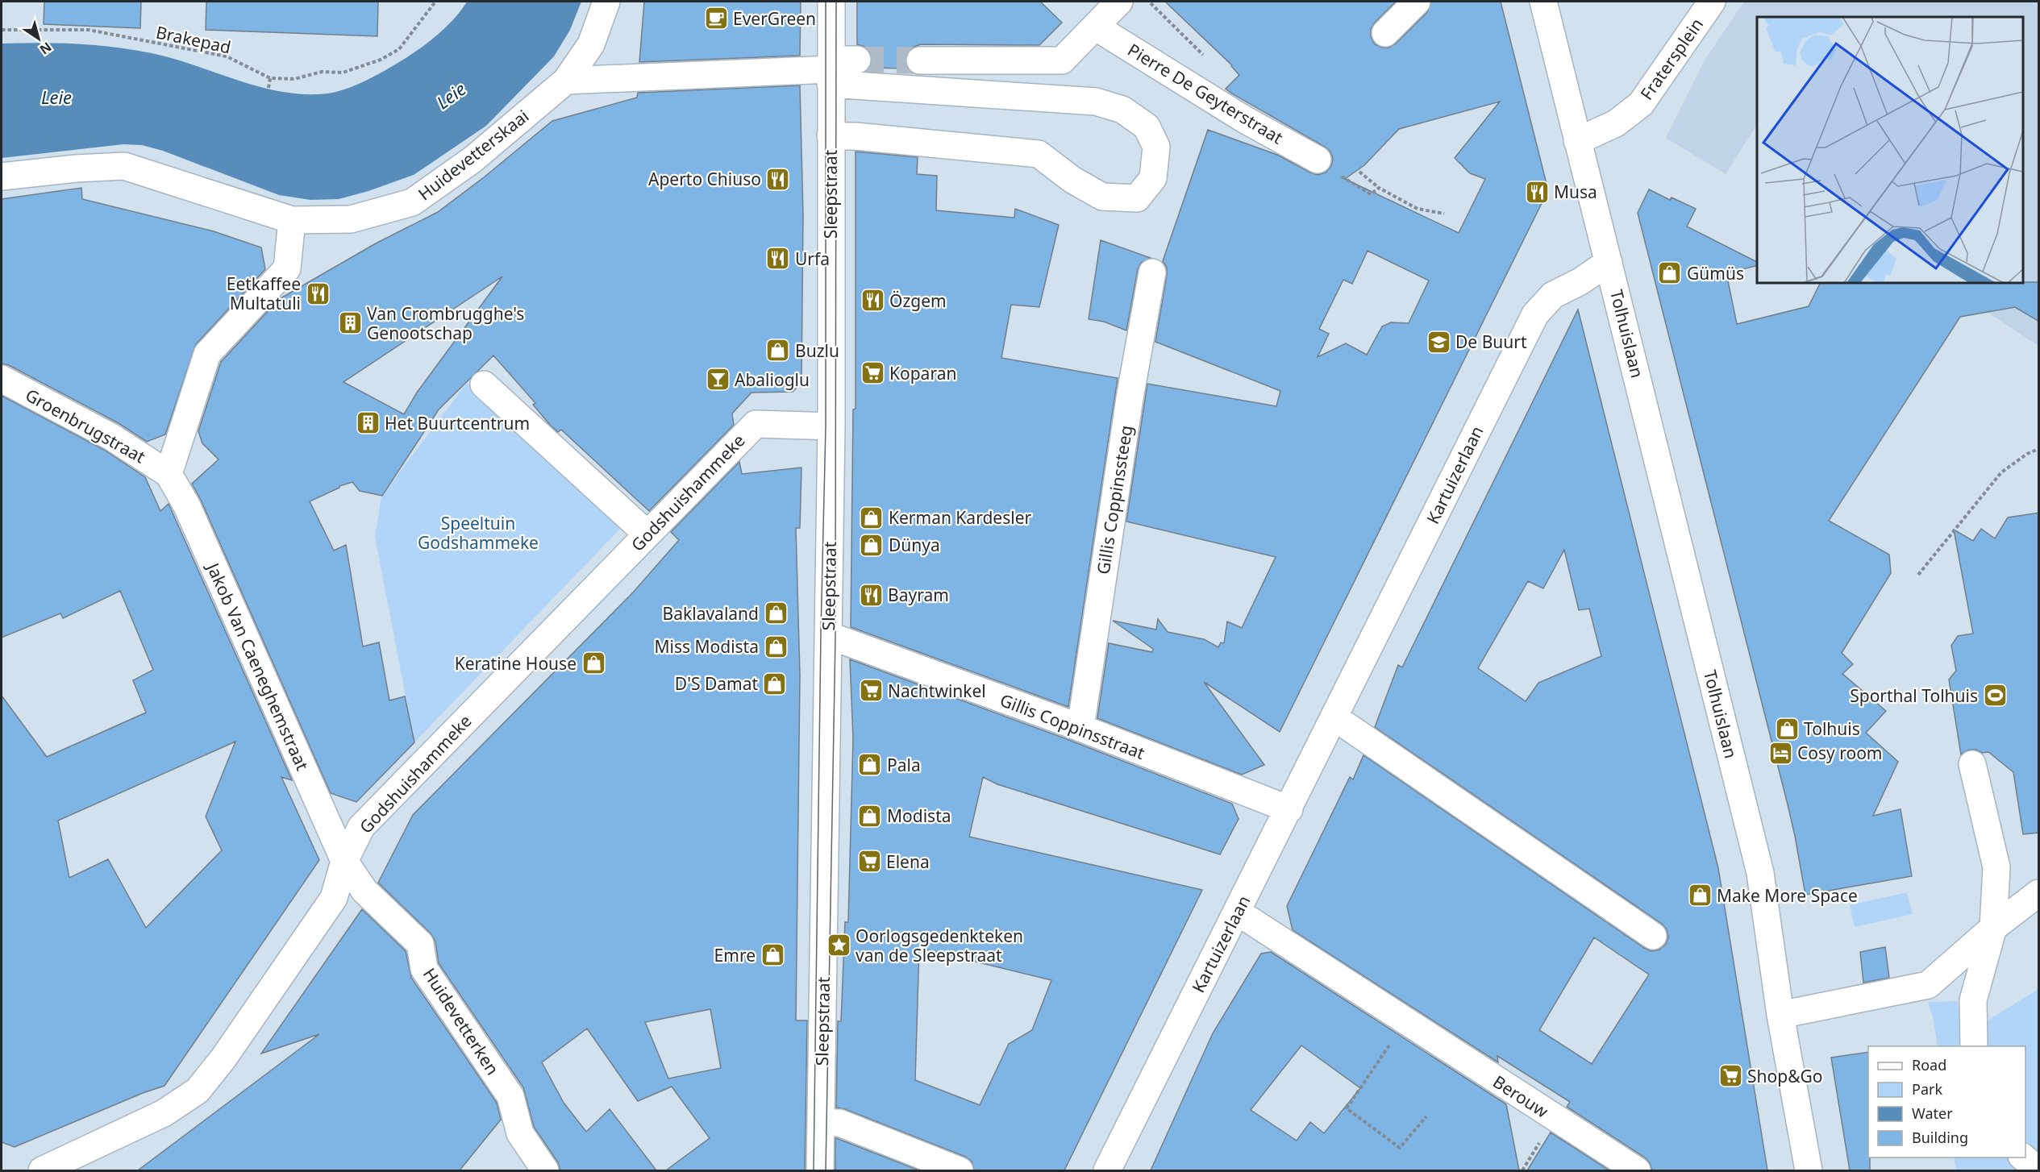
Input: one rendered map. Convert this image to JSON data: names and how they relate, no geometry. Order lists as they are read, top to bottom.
{
  "streets": {
    "street": [
      "Fratersplein",
      "Pierre De Geyterstraat",
      "Huidevetterskaai",
      "Sleepstraat",
      "Tolhuislaan",
      "Groenbrugstraat",
      "Kartuizerlaan",
      "Godshuishammeke",
      "Gillis Coppinssteeg",
      "Jakob Van Caeneghemstraat",
      "Gillis Coppinsstraat",
      "Huidevetterken",
      "Berouw"
    ],
    "path": ["Brakepad"]
  },
  "crossings": [
    ["Sleepstraat", "Godshuishammeke"],
    ["Sleepstraat", "Gillis Coppinsstraat"],
    ["Tolhuislaan", "Kartuizerlaan"],
    ["Groenbrugstraat", "Jakob Van Caeneghemstraat"],
    ["Kartuizerlaan", "Gillis Coppinsstraat"],
    ["Kartuizerlaan", "Berouw"],
    ["Godshuishammeke", "Jakob Van Caeneghemstraat"],
    ["Godshuishammeke", "Huidevetterken"],
    ["Gillis Coppinssteeg", "Gillis Coppinsstraat"],
    ["Jakob Van Caeneghemstraat", "Huidevetterken"]
  ],
  "water": ["Leie"],
  "parks": ["Speeltuin Godshammeke"],
  "places": {
    "cafe": ["EverGreen"],
    "restaurant": [
      "Aperto Chiuso",
      "Musa",
      "Urfa",
      "Eetkaffee Multatuli",
      "Özgem",
      "Bayram"
    ],
    "shop": [
      "Gümüs",
      "Buzlu",
      "Kerman Kardesler",
      "Dünya",
      "Baklavaland",
      "Miss Modista",
      "Keratine House",
      "D'S Damat",
      "Tolhuis",
      "Pala",
      "Modista",
      "Make More Space",
      "Emre"
    ],
    "building": ["Van Crombrugghe's Genootschap", "Het Buurtcentrum"],
    "school or university": ["De Buurt"],
    "supermarket": [
      "Koparan",
      "Nachtwinkel",
      "Elena",
      "Shop&Go"
    ],
    "bar": ["Abalioglu"],
    "sports": ["Sporthal Tolhuis"],
    "hotel": ["Cosy room"],
    "place": ["Oorlogsgedenkteken van de Sleepstraat"]
  },
  "legend": [
    "Road",
    "Park",
    "Water",
    "Building"
  ],
  "north": "bottom right"
}
